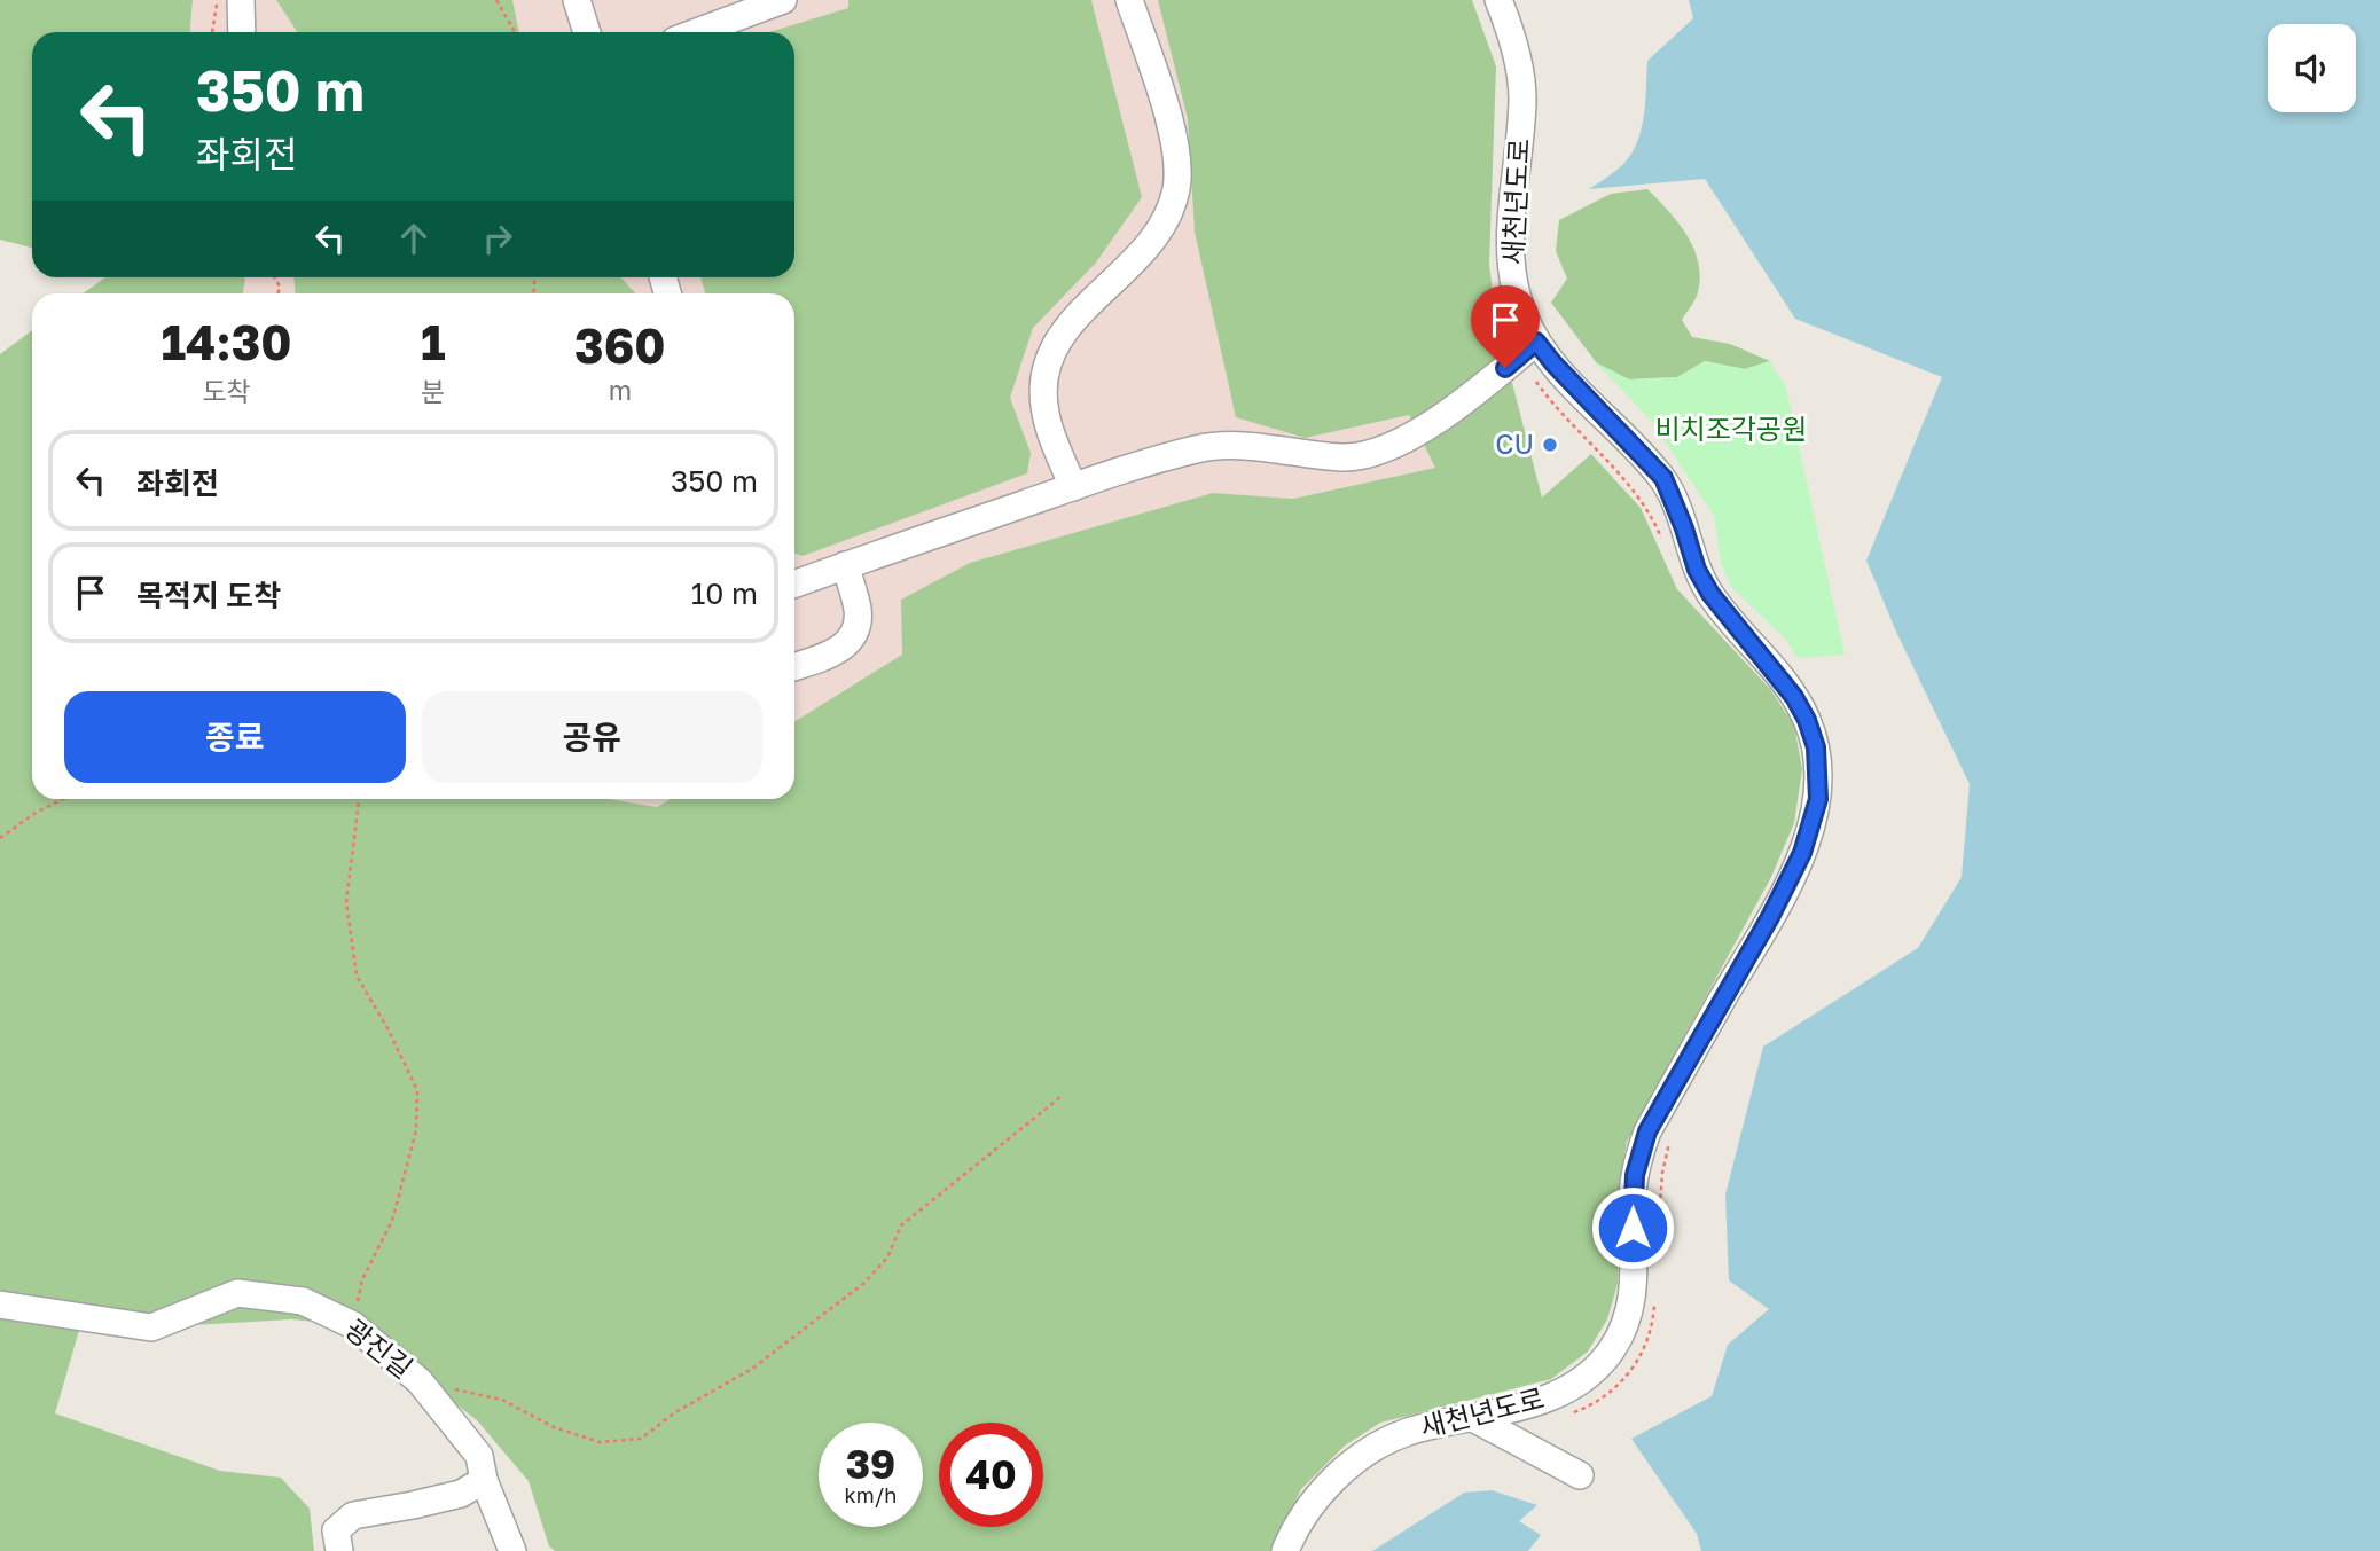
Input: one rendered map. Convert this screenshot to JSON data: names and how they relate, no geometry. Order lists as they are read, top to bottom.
{
  "streets": {
    "street": ["새천년도로", "광진길"]
  },
  "parks": ["비치조각공원"],
  "places": ["CU"],
  "page": {
    "turn": ["350 m", "좌회전"],
    "eta": [
      "14:30",
      "도착",
      "1",
      "분",
      "360",
      "m"
    ],
    "list": [
      {
        "name": "좌회전",
        "value": "350 m"
      },
      {
        "name": "목적지 도착",
        "value": "10 m"
      }
    ],
    "buttons": ["종료", "공유"],
    "speed": "39 km/h",
    "limit": "40"
  }
}
